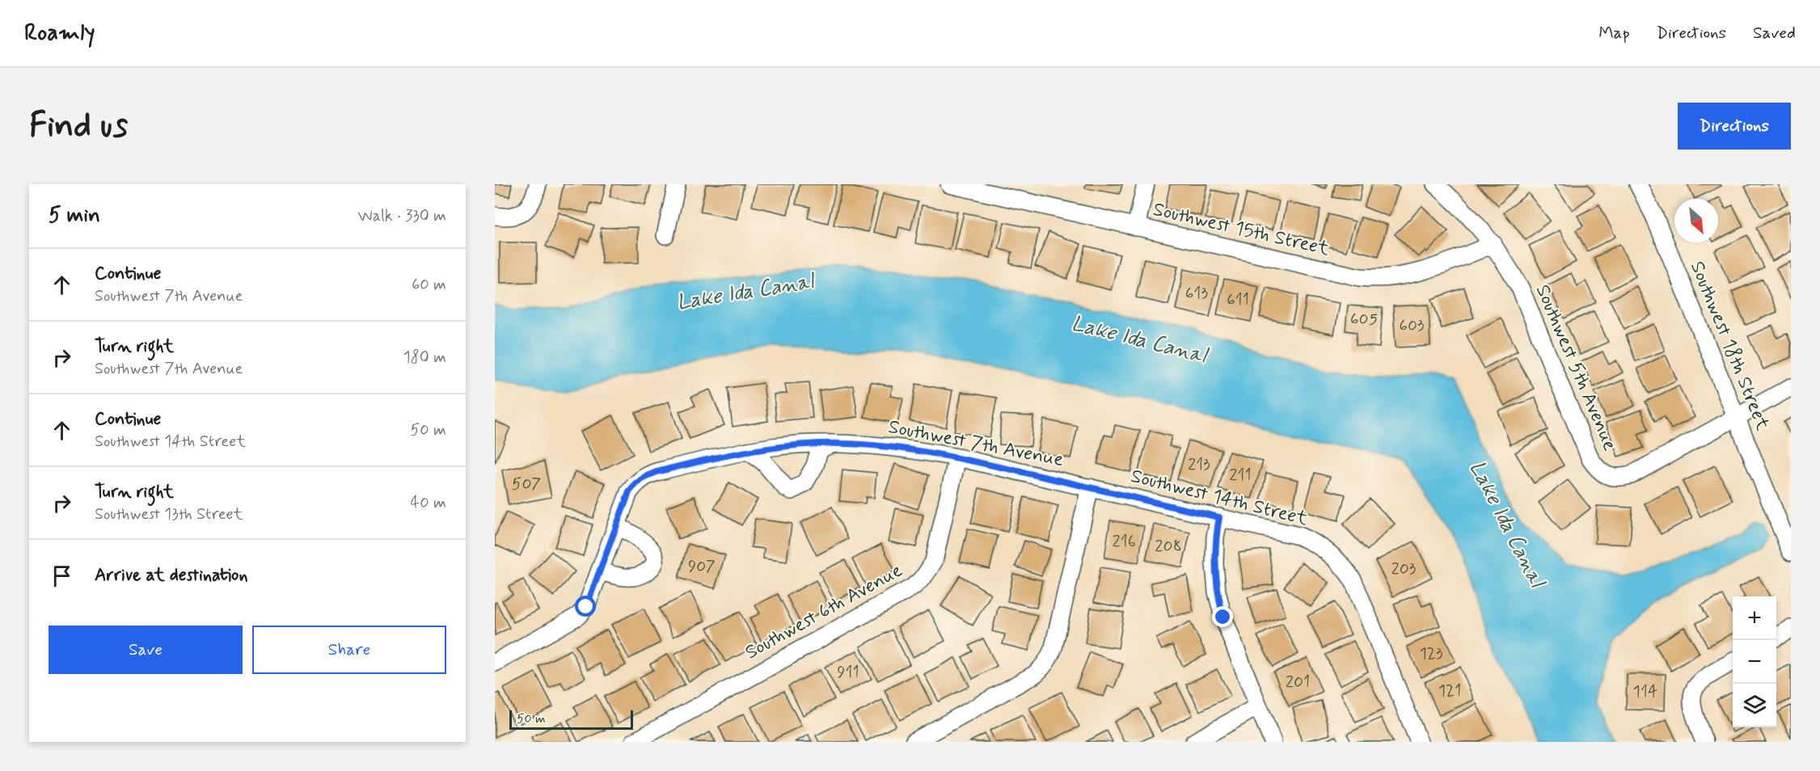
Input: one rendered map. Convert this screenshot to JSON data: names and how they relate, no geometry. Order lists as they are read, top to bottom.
{
  "streets": {
    "street": [
      "Southwest 15th Street",
      "Southwest 18th Street",
      "Southwest 5th Avenue",
      "Southwest 7th Avenue",
      "Southwest 14th Street",
      "Southwest 6th Avenue"
    ]
  },
  "crossings": [
    ["Southwest 15th Street", "Southwest 5th Avenue"],
    ["Southwest 18th Street", "Southwest 5th Avenue"],
    ["Southwest 7th Avenue", "Southwest 14th Street"],
    ["Southwest 7th Avenue", "Southwest 6th Avenue"]
  ],
  "water": ["Lake Ida Canal"],
  "house_numbers": [
    "613",
    "611",
    "605",
    "603",
    "213",
    "211",
    "507",
    "216",
    "208",
    "907",
    "203",
    "123",
    "911",
    "201",
    "121",
    "114"
  ],
  "scale_bar": "50 m",
  "north": "bottom right",
  "page": {
    "header": "Roamly",
    "nav": ["Map", "Directions", "Saved"],
    "buttons": [
      "Directions",
      ["Save", "Share"]
    ],
    "title": "Find us",
    "heading": ["5 min", "Walk · 330 m"],
    "list": [
      ["Continue", "Southwest 7th Avenue", "60 m"],
      ["Turn right", "Southwest 7th Avenue", "180 m"],
      ["Continue", "Southwest 14th Street", "50 m"],
      ["Turn right", "Southwest 13th Street", "40 m"],
      "Arrive at destination"
    ],
    "map_buttons": ["+", "−"],
    "scale": "50 m"
  }
}
